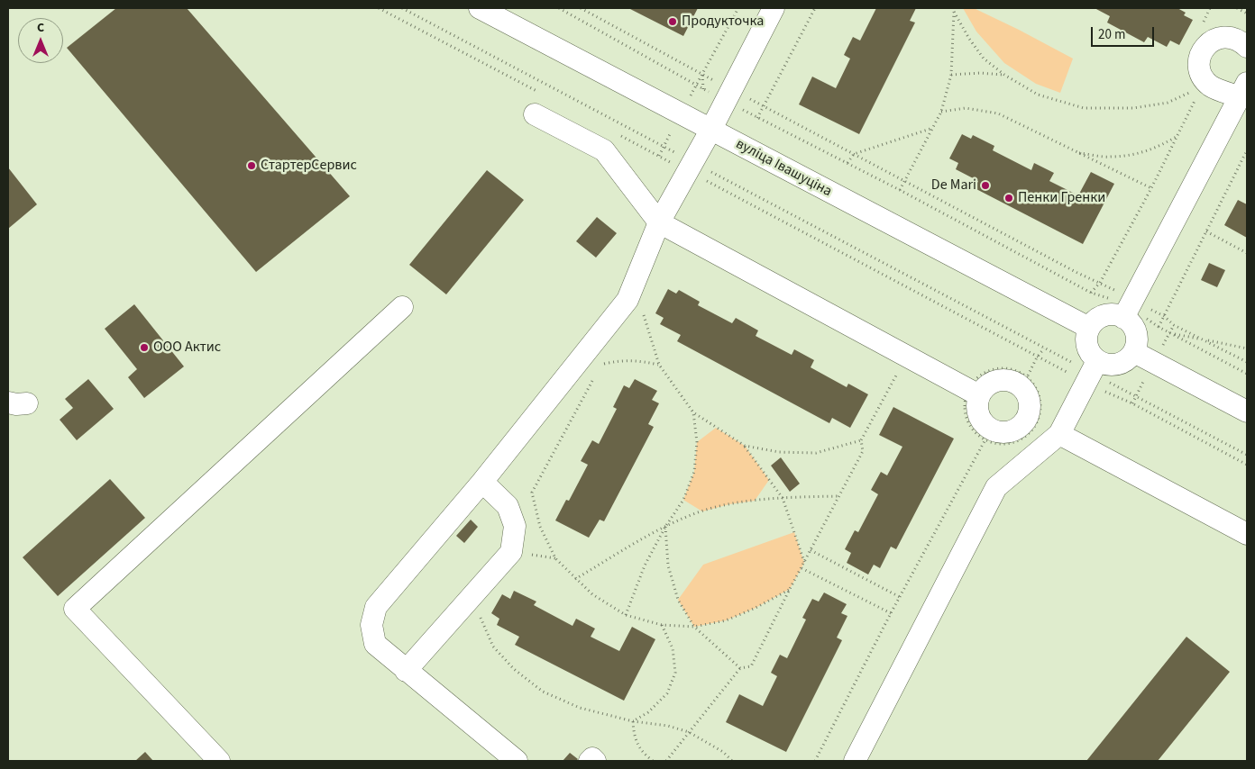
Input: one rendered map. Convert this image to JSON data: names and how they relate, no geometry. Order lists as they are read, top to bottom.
{
  "streets": {
    "street": ["вуліца Івашуціна"]
  },
  "places": [
    "Продукточка",
    "СтартерСервис",
    "De Mari",
    "Пенки Гренки",
    "ООО Актис"
  ],
  "scale_bar": "20 m",
  "north": "top"
}
